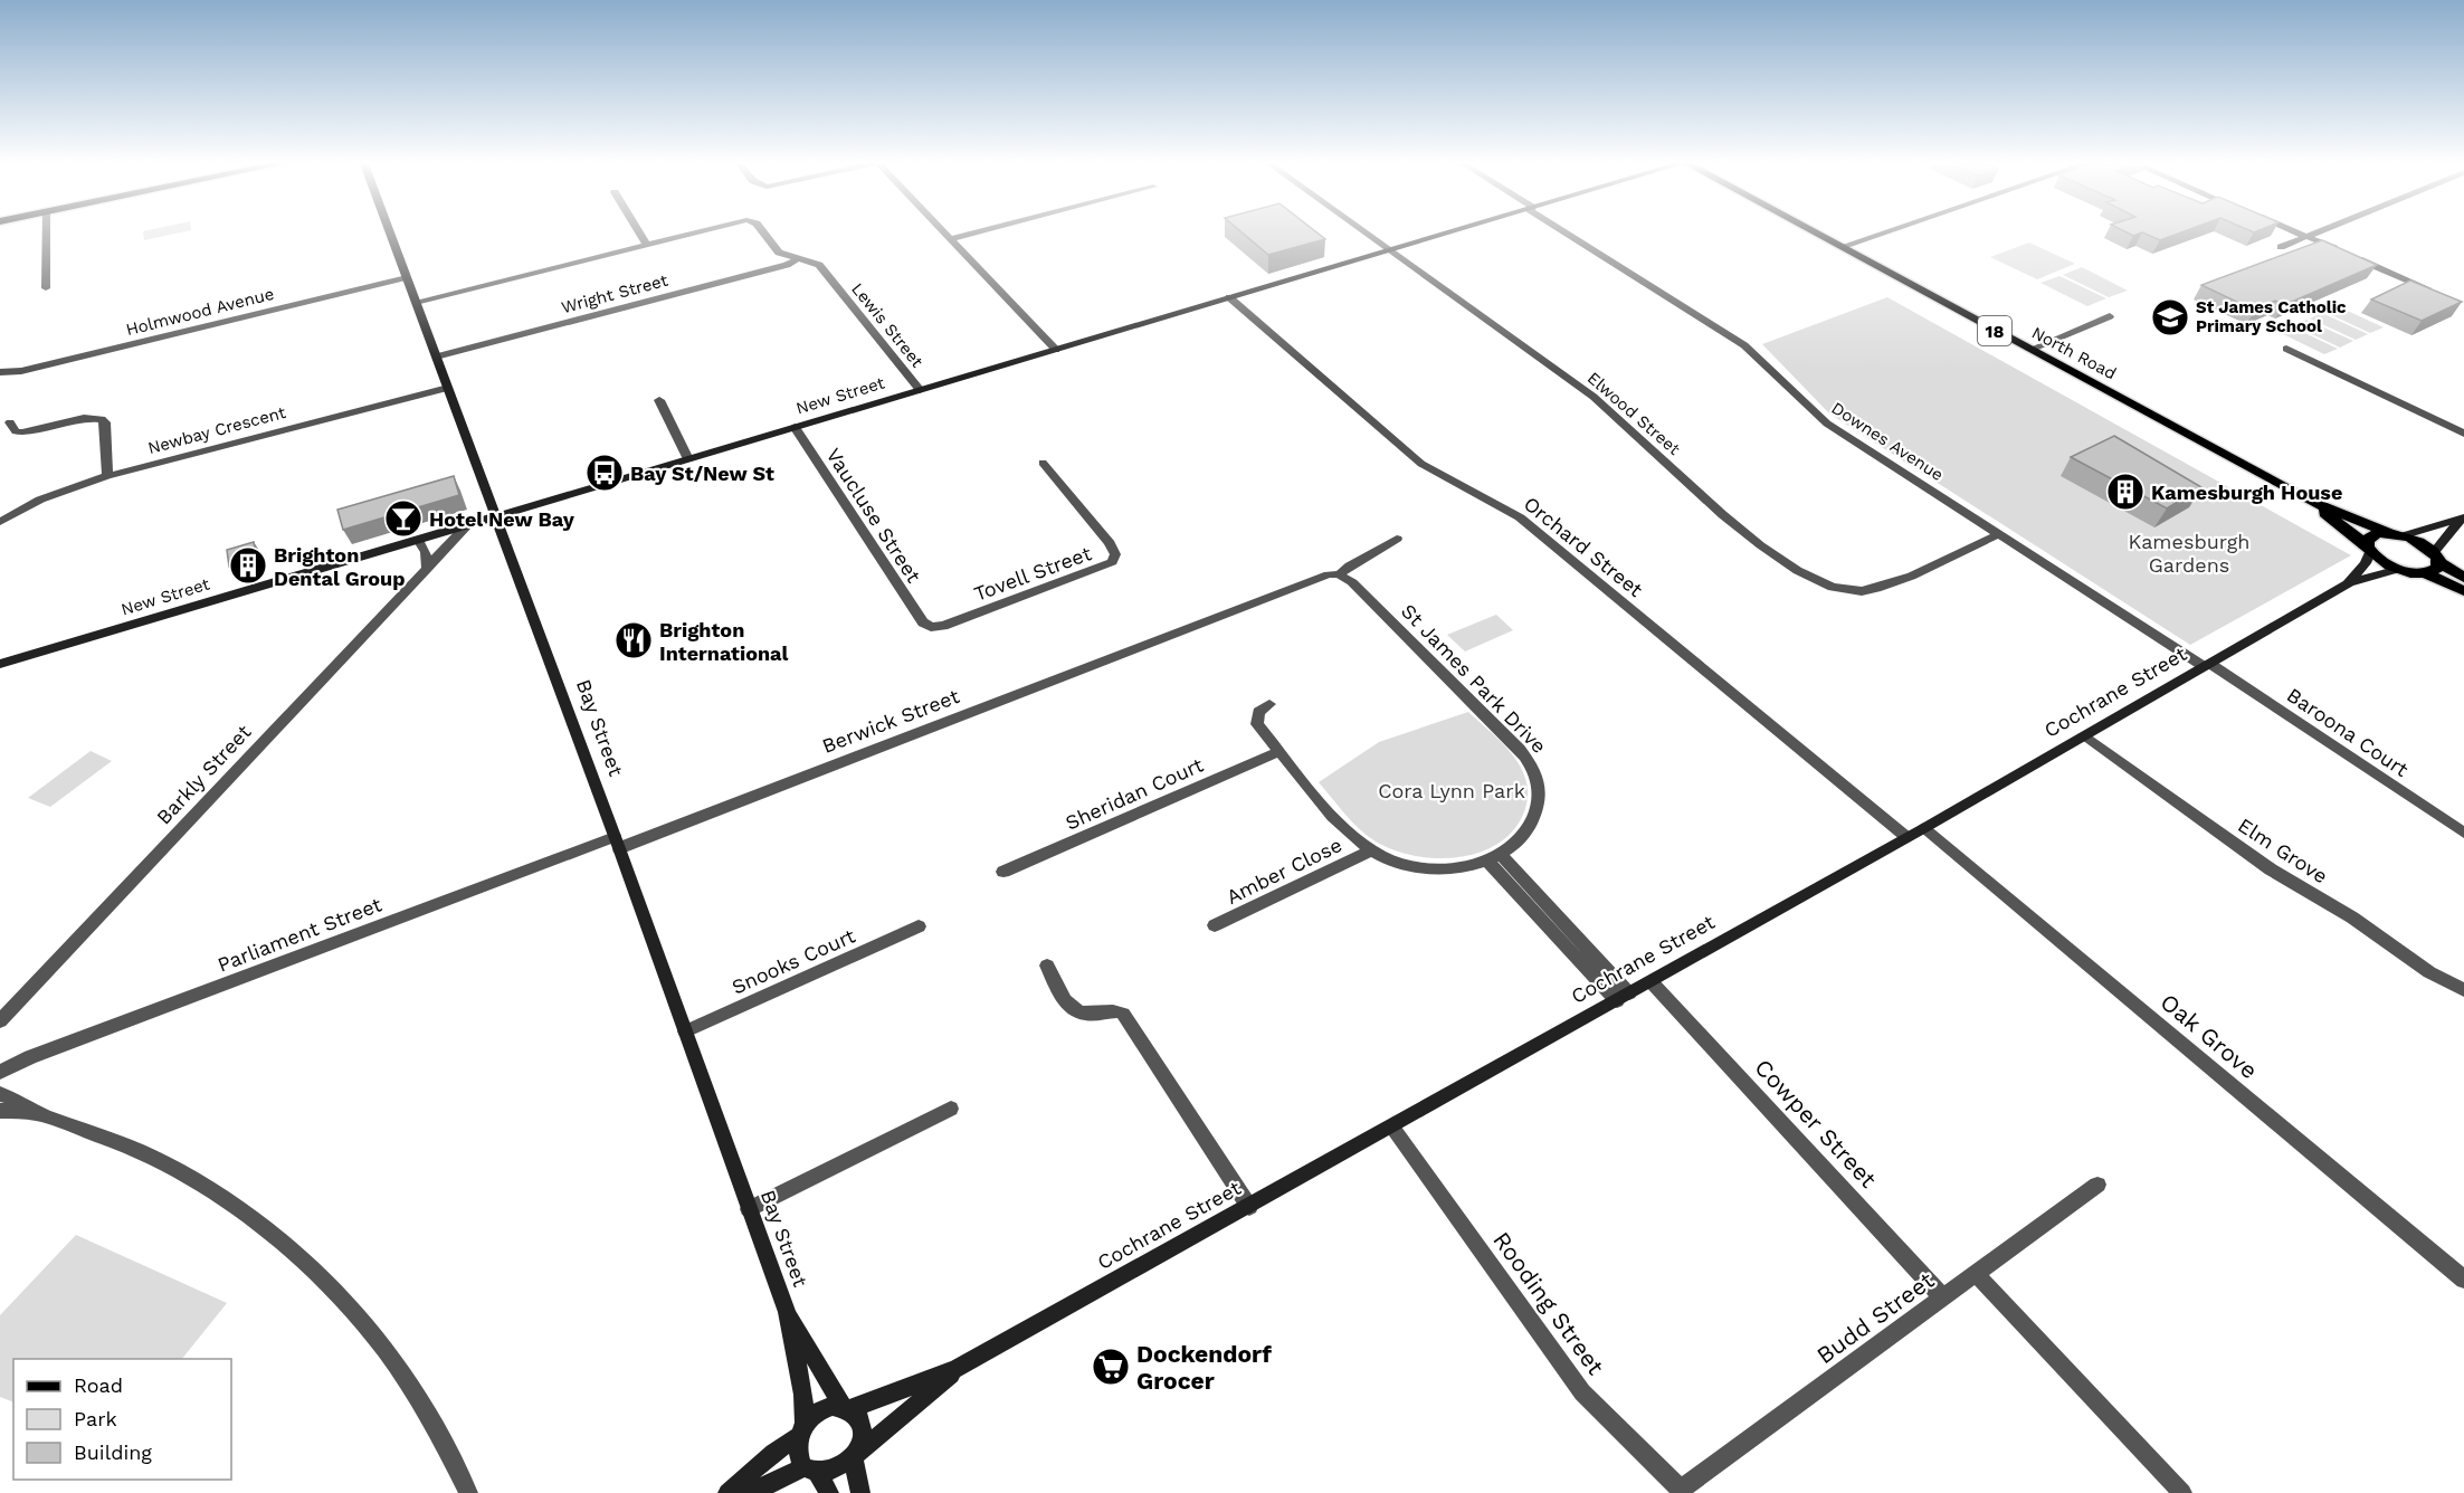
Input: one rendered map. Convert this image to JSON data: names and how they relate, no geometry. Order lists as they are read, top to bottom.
{
  "streets": {
    "main road": ["18", "North Road"],
    "street": [
      "Wright Street",
      "Holmwood Avenue",
      "Lewis Street",
      "New Street",
      "Elwood Street",
      "Newbay Crescent",
      "Downes Avenue",
      "Vaucluse Street",
      "Orchard Street",
      "Tovell Street",
      "St James Park Drive",
      "Cochrane Street",
      "Berwick Street",
      "Bay Street",
      "Baroona Court",
      "Barkly Street",
      "Sheridan Court",
      "Elm Grove",
      "Amber Close",
      "Parliament Street",
      "Snooks Court",
      "Oak Grove",
      "Cowper Street",
      "Rooding Street",
      "Budd Street"
    ]
  },
  "crossings": [
    ["Wright Street", "Lewis Street"],
    ["Wright Street", "Bay Street"],
    ["Holmwood Avenue", "Bay Street"],
    ["Lewis Street", "New Street"],
    ["Lewis Street", "Bay Street"],
    ["18", "North Road"],
    ["18", "Cochrane Street"],
    ["North Road", "Cochrane Street"],
    ["New Street", "Elwood Street"],
    ["New Street", "Vaucluse Street"],
    ["New Street", "Orchard Street"],
    ["New Street", "Bay Street"],
    ["New Street", "Barkly Street"],
    ["Elwood Street", "Downes Avenue"],
    ["Newbay Crescent", "Bay Street"],
    ["Downes Avenue", "Cochrane Street"],
    ["Downes Avenue", "Baroona Court"],
    ["Vaucluse Street", "Tovell Street"],
    ["Orchard Street", "Cochrane Street"],
    ["St James Park Drive", "Berwick Street"],
    ["Cochrane Street", "Bay Street"],
    ["Cochrane Street", "Baroona Court"],
    ["Cochrane Street", "Elm Grove"],
    ["Cochrane Street", "Oak Grove"],
    ["Cochrane Street", "Cowper Street"],
    ["Cochrane Street", "Rooding Street"],
    ["Berwick Street", "Bay Street"],
    ["Berwick Street", "Parliament Street"],
    ["Bay Street", "Parliament Street"],
    ["Bay Street", "Snooks Court"],
    ["Cowper Street", "Budd Street"],
    ["Rooding Street", "Budd Street"]
  ],
  "parks": ["Kamesburgh Gardens", "Cora Lynn Park"],
  "places": {
    "school or university": ["St James Catholic Primary School"],
    "bus stop": ["Bay St/New St"],
    "building": ["Kamesburgh House", "Brighton Dental Group"],
    "bar": ["Hotel New Bay"],
    "restaurant": ["Brighton International"],
    "supermarket": ["Dockendorf Grocer"]
  },
  "legend": ["Road", "Park", "Building"]
}
